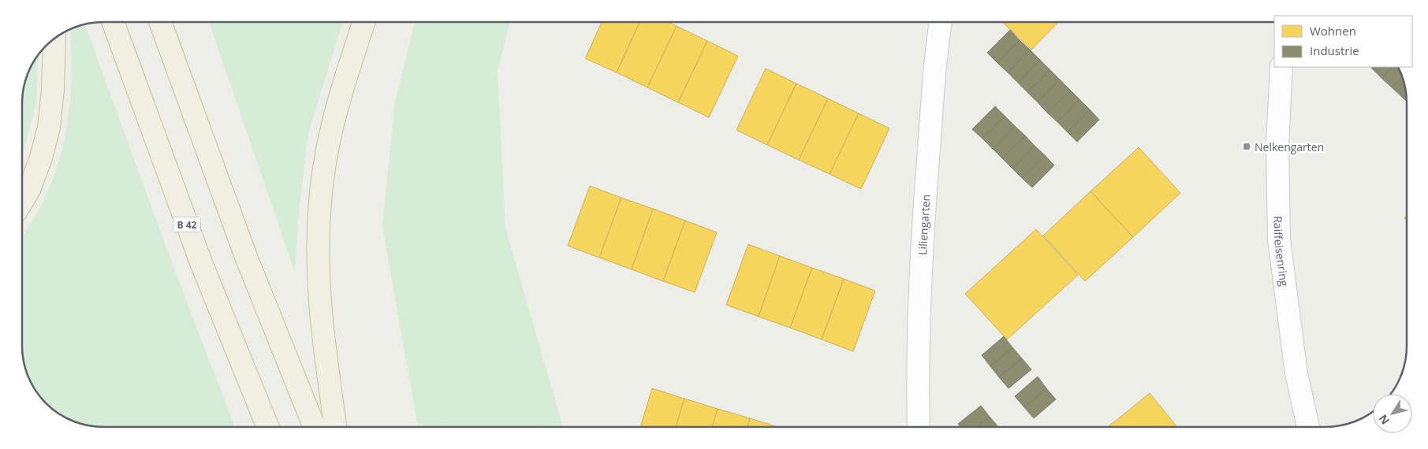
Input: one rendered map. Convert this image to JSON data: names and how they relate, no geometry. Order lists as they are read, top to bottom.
{
  "streets": {
    "highway": ["B 42"],
    "street": ["Liliengarten", "Raiffeisenring"]
  },
  "places": {
    "transit": ["Nelkengarten"]
  },
  "legend": ["Wohnen", "Industrie"],
  "north": "bottom left"
}
